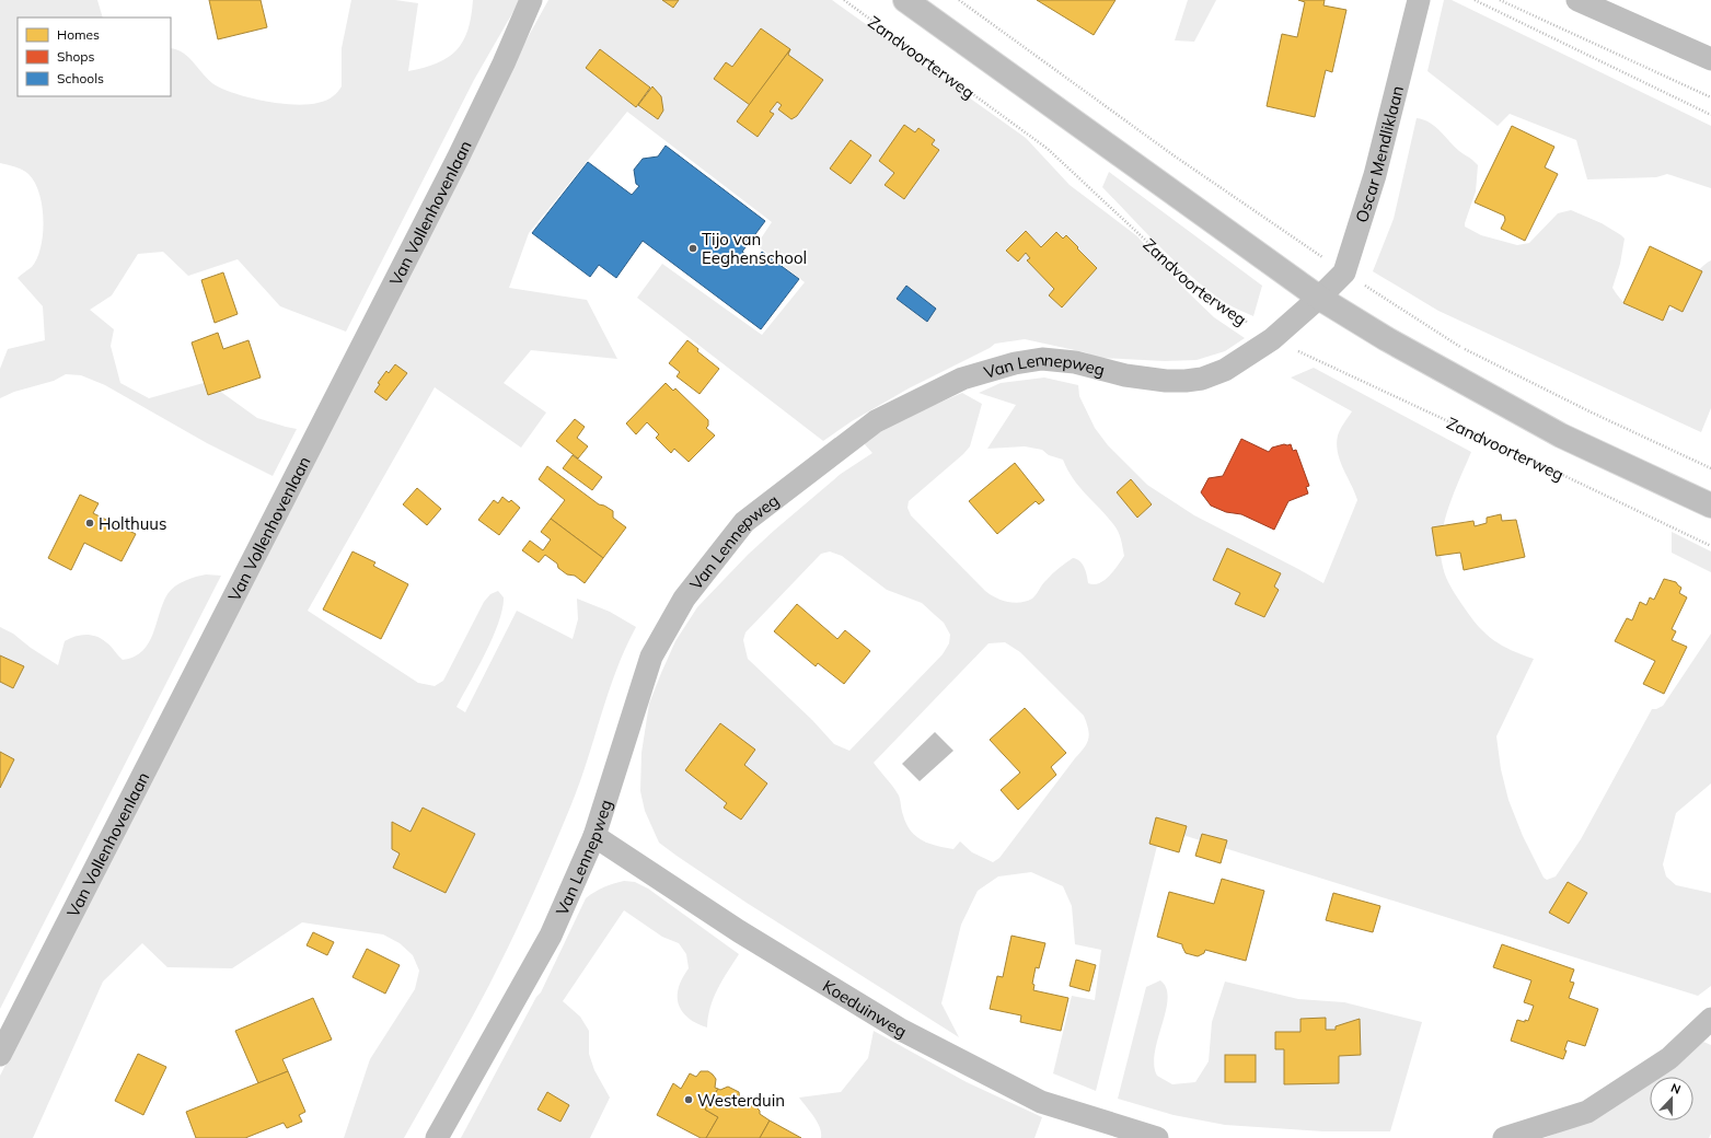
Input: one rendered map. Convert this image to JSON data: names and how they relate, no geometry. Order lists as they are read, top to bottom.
{
  "streets": {
    "main road": ["Zandvoorterweg"],
    "street": [
      "Oscar Mendliklaan",
      "Van Vollenhovenlaan",
      "Van Lennepweg",
      "Koeduinweg"
    ]
  },
  "crossings": [
    ["Zandvoorterweg", "Oscar Mendliklaan"],
    ["Zandvoorterweg", "Van Lennepweg"],
    ["Oscar Mendliklaan", "Van Lennepweg"],
    ["Van Lennepweg", "Koeduinweg"]
  ],
  "places": ["Tijo van Eeghenschool", "Holthuus", "Westerduin"],
  "legend": ["Homes", "Shops", "Schools"],
  "north": "top"
}
